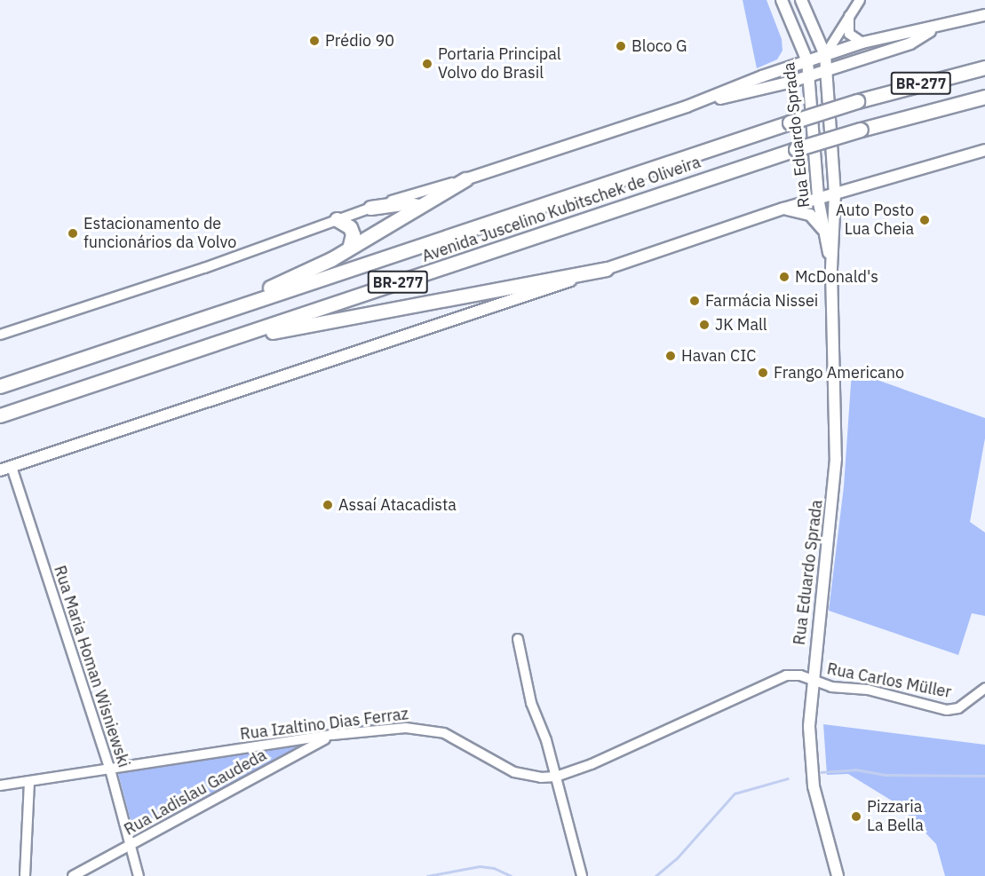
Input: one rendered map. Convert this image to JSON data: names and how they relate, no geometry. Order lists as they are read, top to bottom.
{
  "streets": {
    "highway": ["BR-277", "Avenida Juscelino Kubitschek de Oliveira"],
    "main road": ["Rua Eduardo Sprada"],
    "street": [
      "Rua Maria Homan Wisniewski",
      "Rua Carlos Müller",
      "Rua Izaltino Dias Ferraz",
      "Rua Ladislau Gaudeda"
    ]
  },
  "crossings": [
    ["Rua Eduardo Sprada", "Rua Carlos Müller"],
    ["Rua Eduardo Sprada", "Rua Izaltino Dias Ferraz"],
    ["Rua Maria Homan Wisniewski", "Rua Izaltino Dias Ferraz"],
    ["Rua Maria Homan Wisniewski", "Rua Ladislau Gaudeda"],
    ["Rua Carlos Müller", "Rua Izaltino Dias Ferraz"],
    ["Rua Izaltino Dias Ferraz", "Rua Ladislau Gaudeda"]
  ],
  "places": [
    "Prédio 90",
    "Bloco G",
    "Portaria Principal Volvo do Brasil",
    "Auto Posto Lua Cheia",
    "Estacionamento de funcionários da Volvo",
    "McDonald's",
    "Farmácia Nissei",
    "JK Mall",
    "Havan CIC",
    "Frango Americano",
    "Assaí Atacadista",
    "Pizzaria La Bella"
  ]
}
